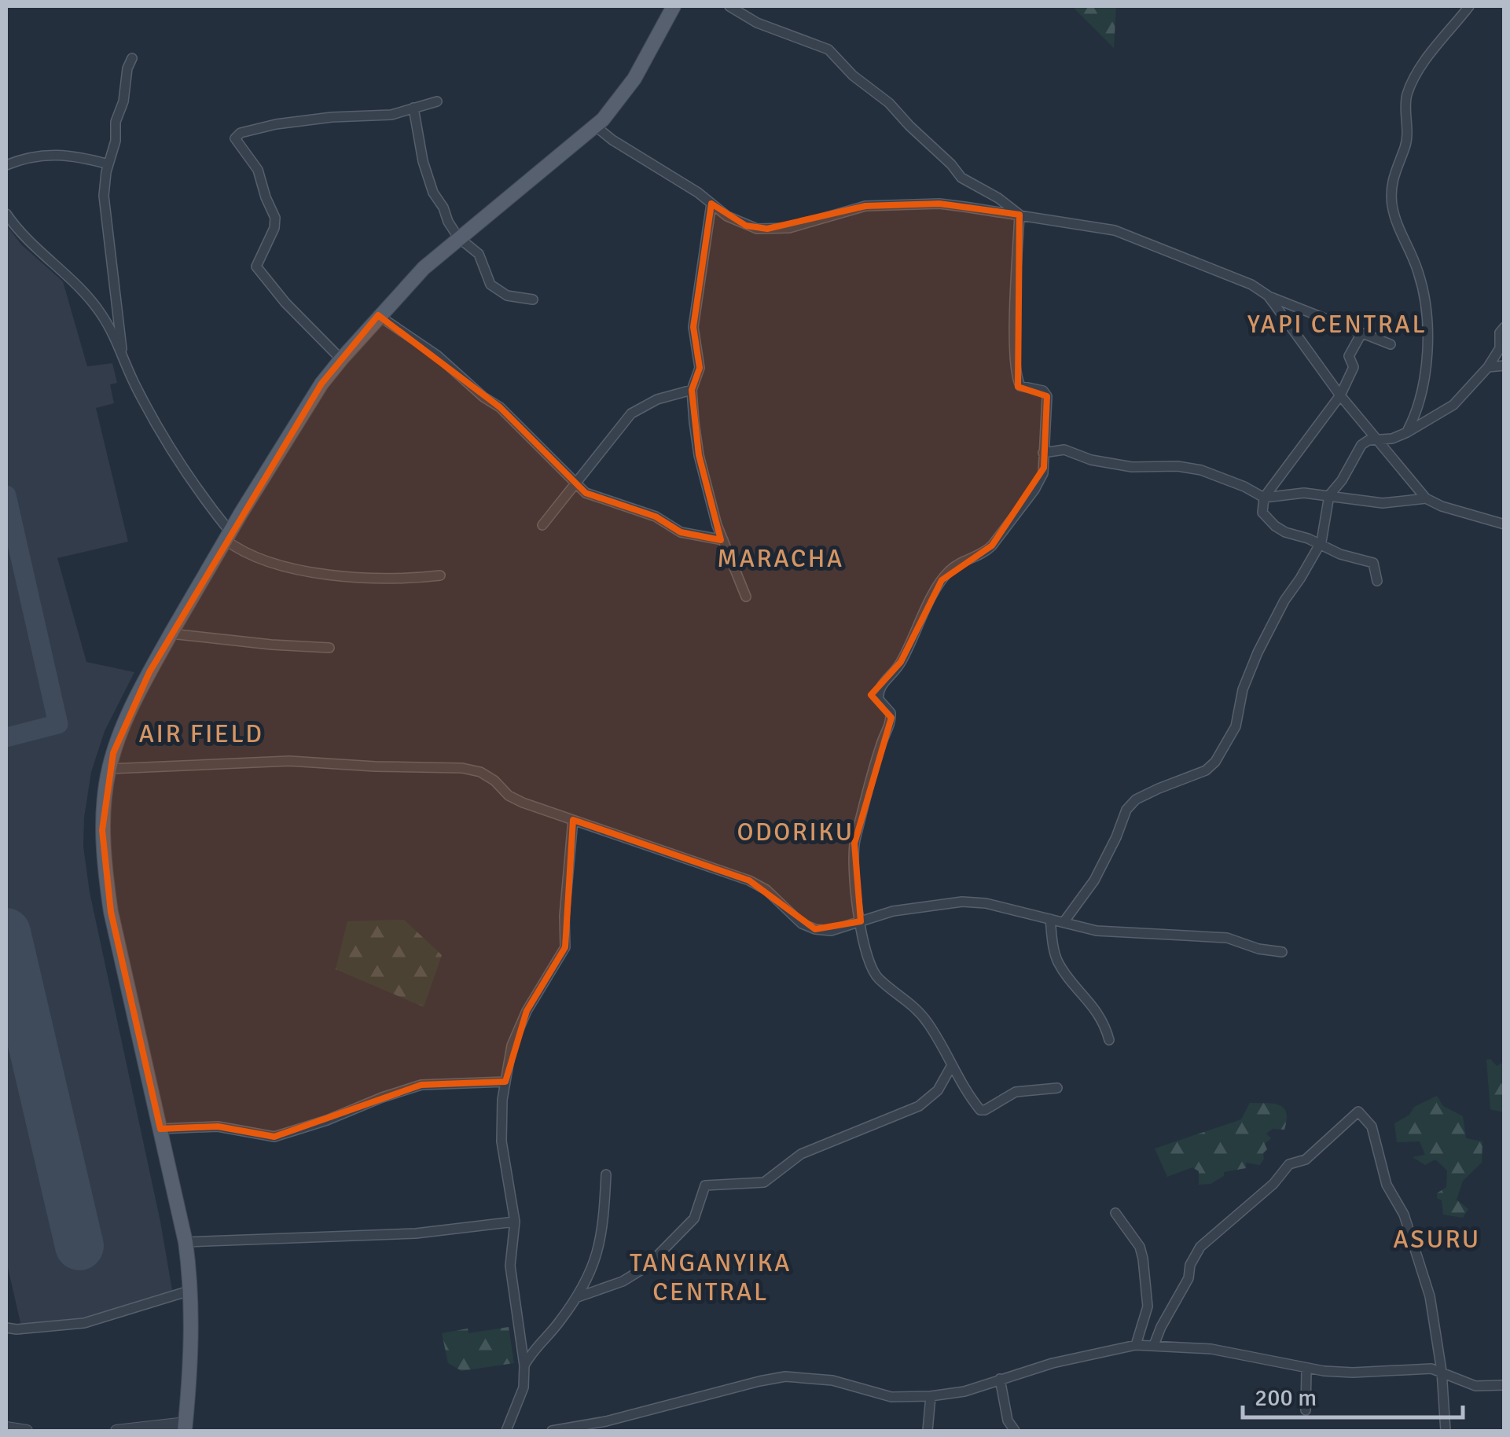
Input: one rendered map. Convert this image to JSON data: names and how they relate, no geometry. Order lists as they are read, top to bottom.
{
  "districts": [
    "YAPI CENTRAL",
    "MARACHA",
    "AIR FIELD",
    "ODORIKU",
    "ASURU",
    "TANGANYIKA CENTRAL"
  ],
  "scale_bar": "200 m"
}
